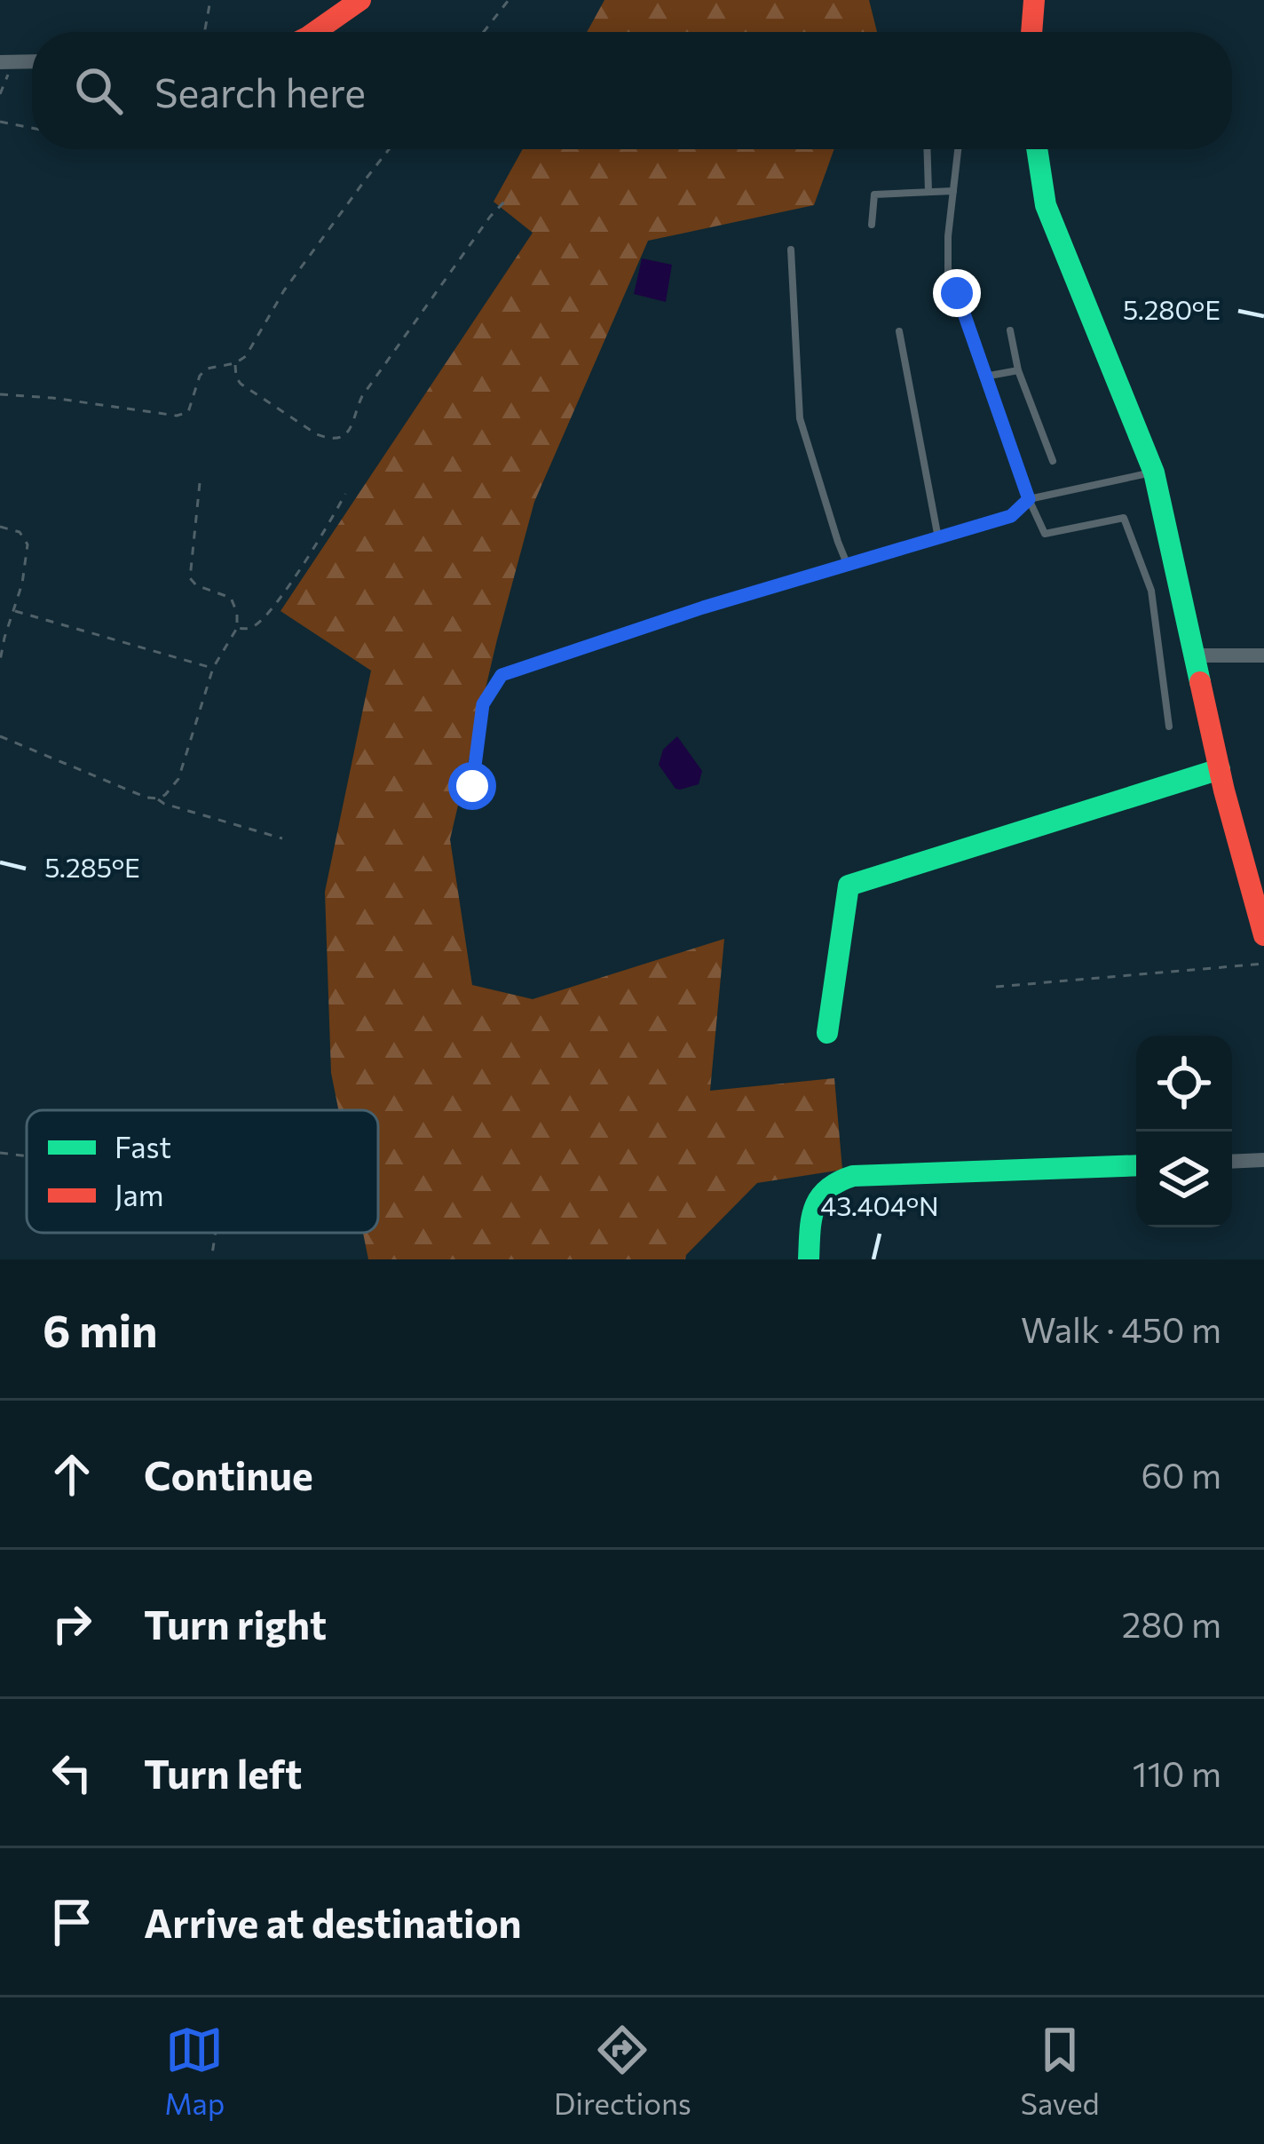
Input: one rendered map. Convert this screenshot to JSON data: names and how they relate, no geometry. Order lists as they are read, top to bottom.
{
  "legend": ["Fast", "Jam"],
  "page": {
    "search": "Search here",
    "heading": ["6 min", "Walk · 450 m"],
    "list": [
      ["Continue", "60 m"],
      ["Turn right", "280 m"],
      ["Turn left", "110 m"],
      "Arrive at destination"
    ],
    "nav": ["Map", "Directions", "Saved"]
  },
  "coordinates": ["5.280°E", "5.285°E", "43.404°N"]
}
